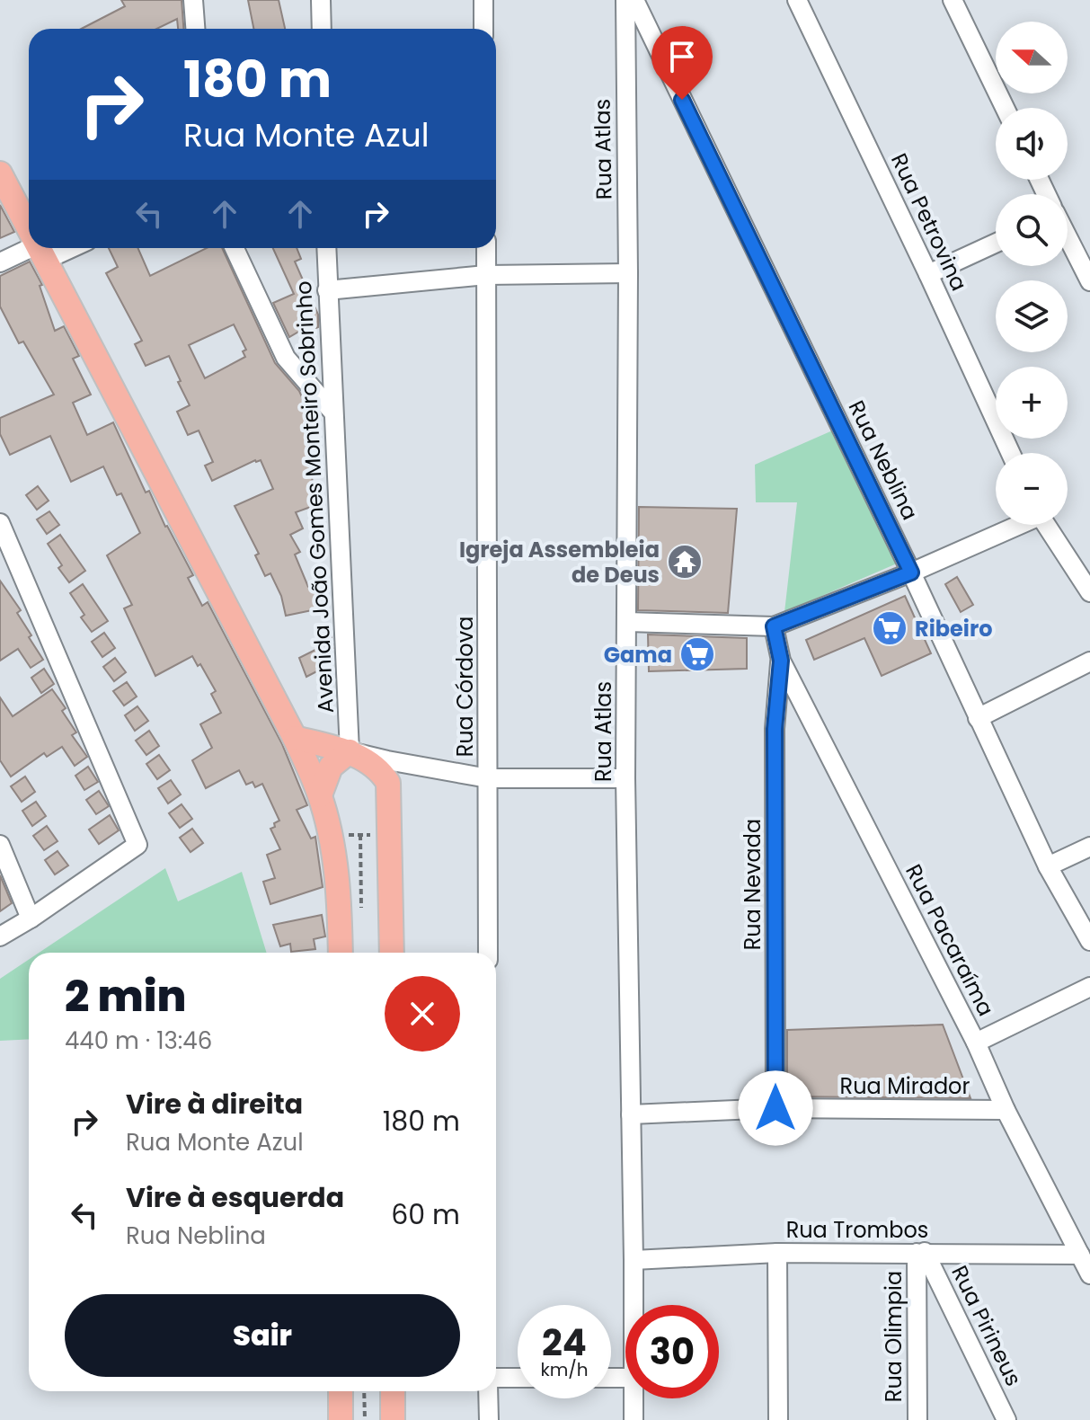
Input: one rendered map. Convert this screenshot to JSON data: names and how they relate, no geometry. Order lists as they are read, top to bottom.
{
  "streets": {
    "street": [
      "Rua Atlas",
      "Rua Petrovina",
      "Rua Neblina",
      "Avenida João Gomes Monteiro Sobrinho",
      "Rua Córdova",
      "Rua Nevada",
      "Rua Pacaraíma",
      "Rua Mirador",
      "Rua Trombos",
      "Rua Pirineus",
      "Rua Olimpia"
    ]
  },
  "crossings": [
    ["Rua Atlas", "Rua Mirador"],
    ["Rua Atlas", "Rua Trombos"],
    ["Rua Nevada", "Rua Pacaraíma"],
    ["Rua Nevada", "Rua Mirador"],
    ["Rua Pacaraíma", "Rua Mirador"],
    ["Rua Pacaraíma", "Rua Trombos"],
    ["Rua Trombos", "Rua Pirineus"],
    ["Rua Trombos", "Rua Olimpia"],
    ["Rua Pirineus", "Rua Olimpia"]
  ],
  "places": {
    "temple": ["Igreja Assembleia de Deus"],
    "supermarket": ["Ribeiro", "Gama"]
  },
  "north": "left",
  "page": {
    "map_buttons": ["+", "−"],
    "turn": ["180 m", "Rua Monte Azul"],
    "heading": ["2 min", "440 m · 13:46"],
    "list": [
      {
        "name": "Vire à direita",
        "note": "Rua Monte Azul",
        "value": "180 m"
      },
      {
        "name": "Vire à esquerda",
        "note": "Rua Neblina",
        "value": "60 m"
      }
    ],
    "buttons": "Sair",
    "speed": "24 km/h",
    "limit": "30"
  }
}
